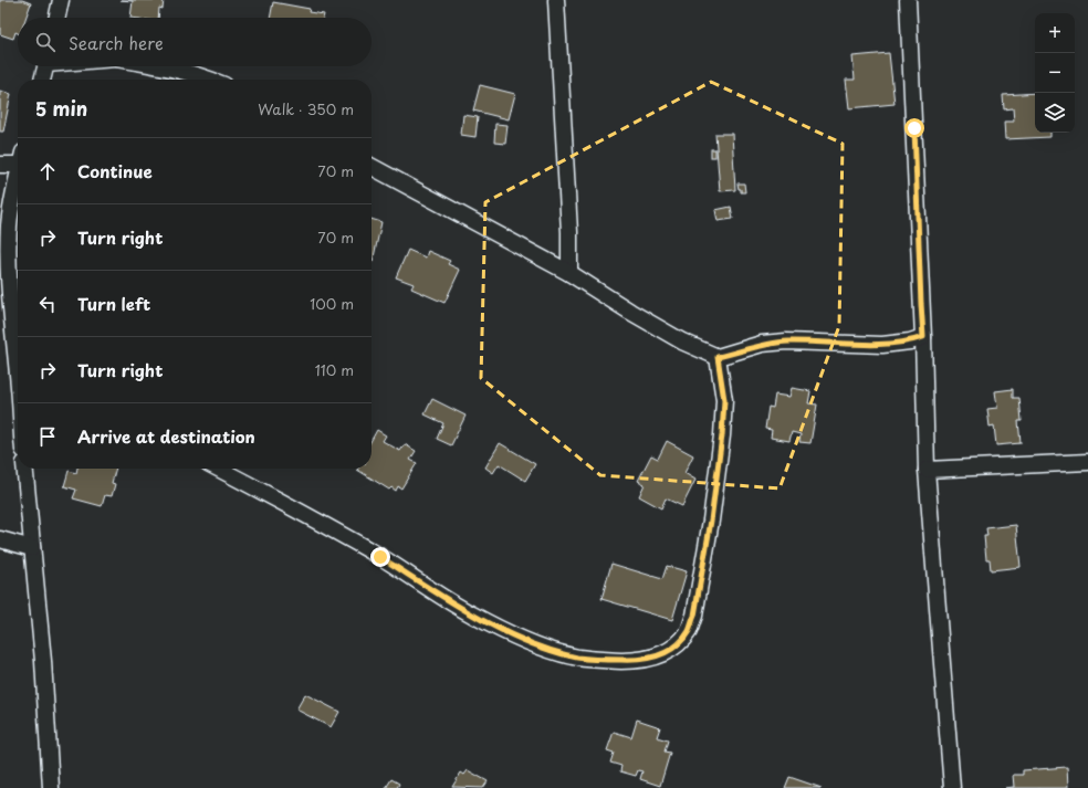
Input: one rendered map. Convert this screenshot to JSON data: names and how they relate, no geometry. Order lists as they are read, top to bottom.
{
  "page": {
    "map_buttons": ["+", "−"],
    "search": "Search here",
    "heading": ["5 min", "Walk · 350 m"],
    "list": [
      ["Continue", "70 m"],
      ["Turn right", "70 m"],
      ["Turn left", "100 m"],
      ["Turn right", "110 m"],
      "Arrive at destination"
    ]
  }
}
